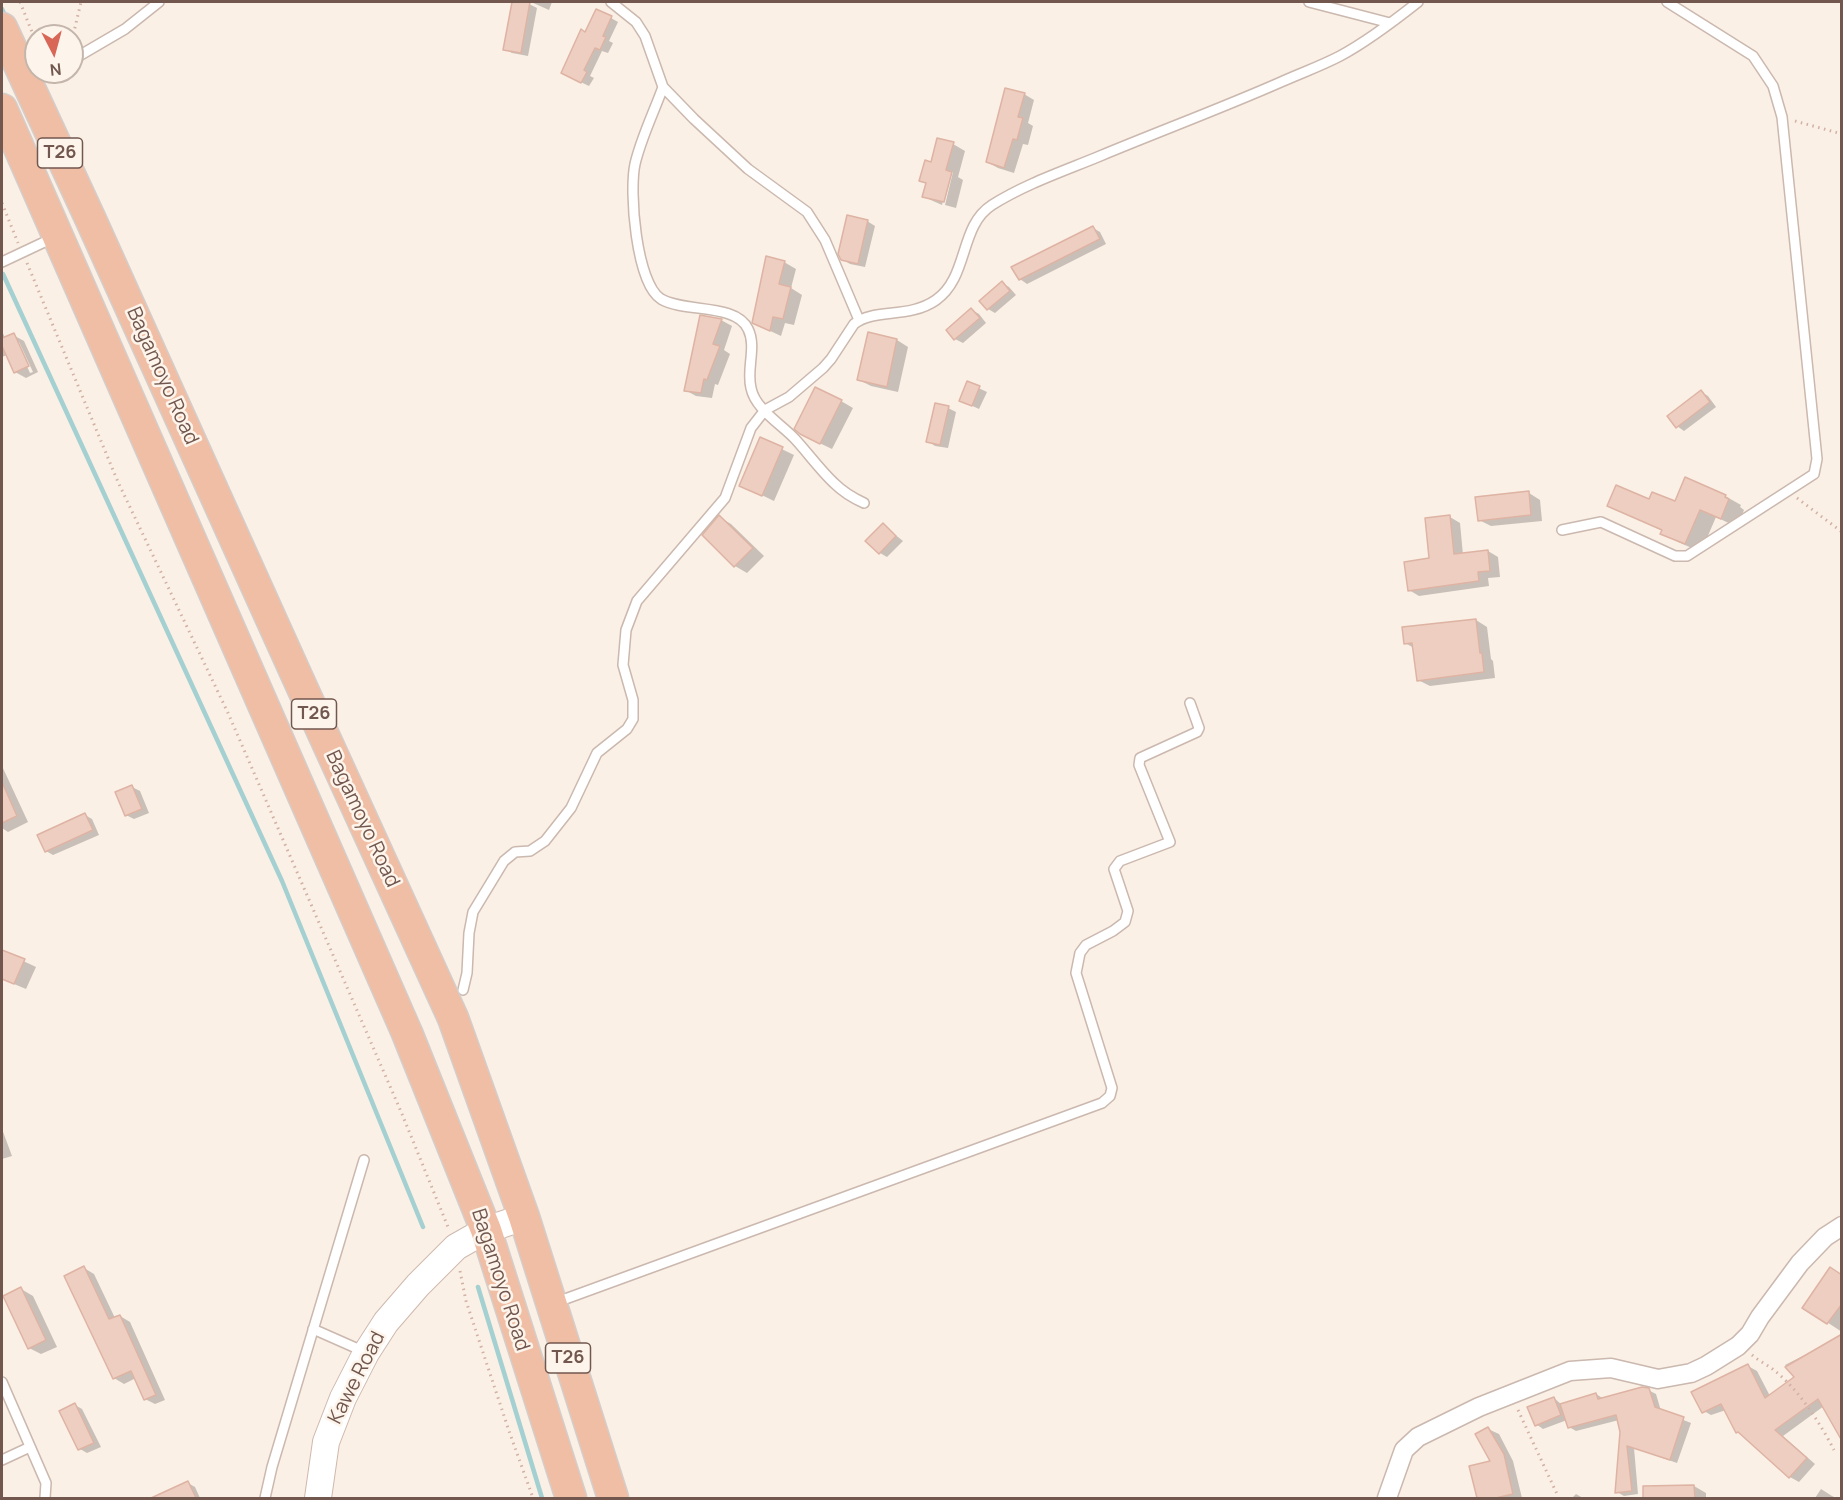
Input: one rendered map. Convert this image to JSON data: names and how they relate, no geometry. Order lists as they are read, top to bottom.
{
  "streets": {
    "highway": ["T26", "Bagamoyo Road"],
    "main road": ["Kawe Road"]
  },
  "crossings": [
    ["Bagamoyo Road", "Kawe Road"]
  ],
  "north": "bottom"
}
